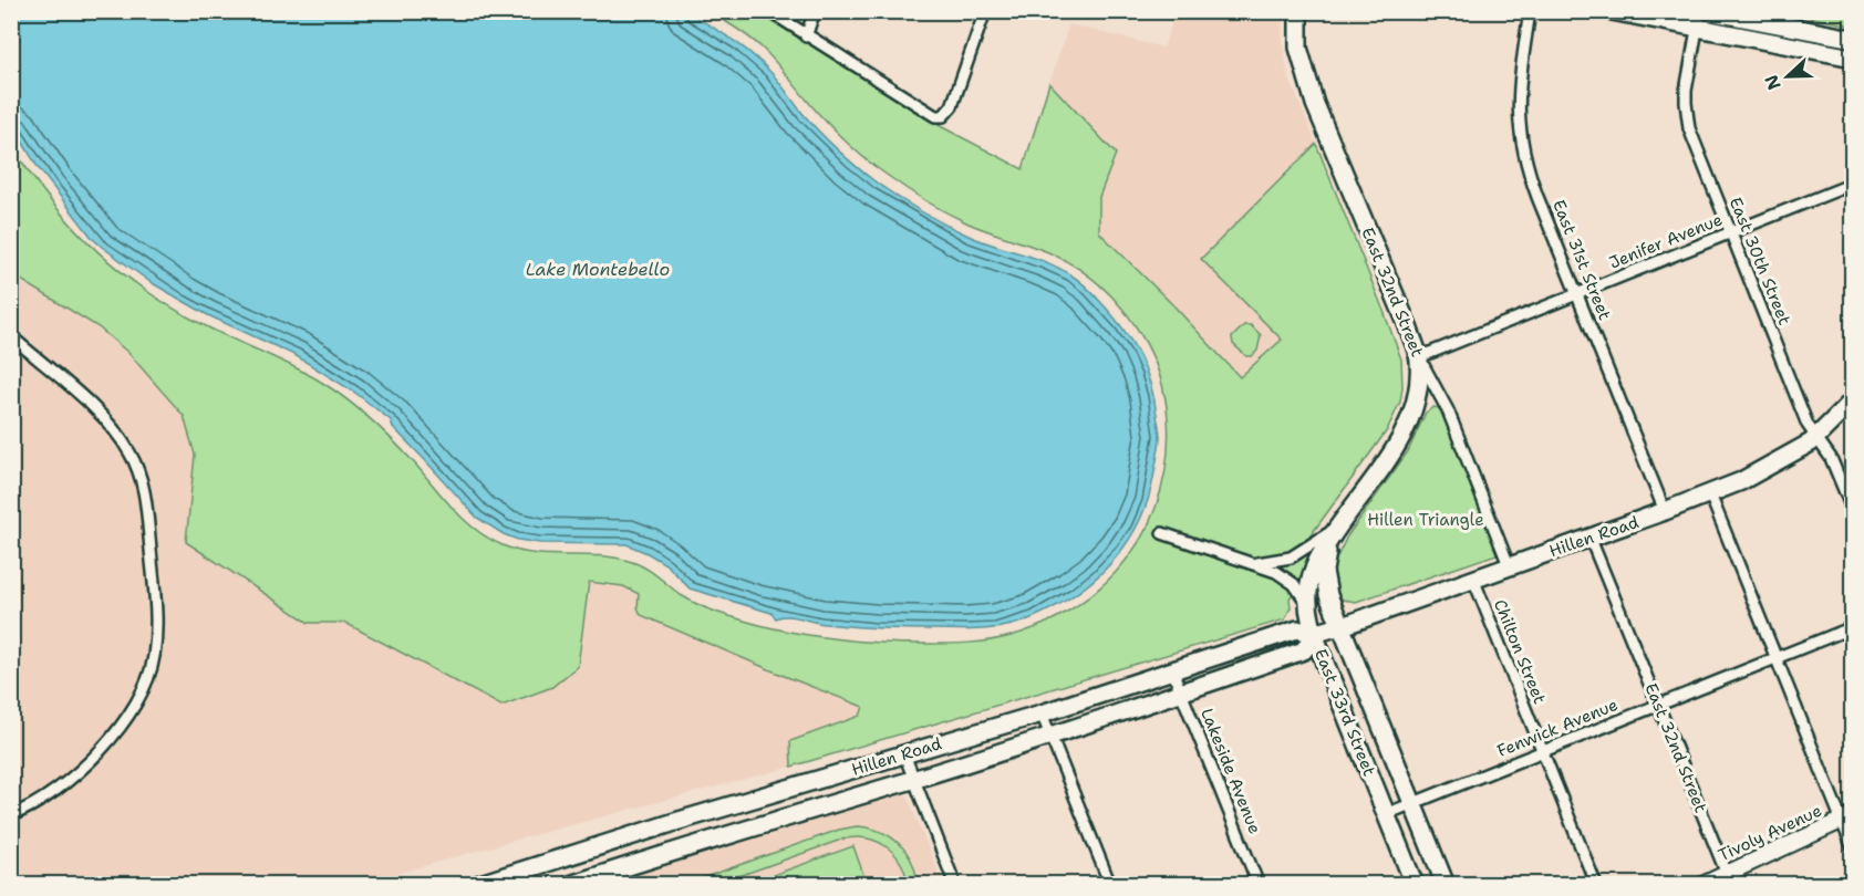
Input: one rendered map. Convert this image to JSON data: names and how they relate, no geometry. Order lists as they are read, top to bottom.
{
  "streets": {
    "main road": ["East 32nd Street", "Hillen Road", "East 33rd Street"],
    "street": [
      "Jenifer Avenue",
      "East 31st Street",
      "East 30th Street",
      "Chilton Street",
      "Fenwick Avenue",
      "Lakeside Avenue",
      "Tivoly Avenue"
    ]
  },
  "crossings": [
    ["Jenifer Avenue", "East 31st Street"],
    ["Jenifer Avenue", "East 30th Street"],
    ["Jenifer Avenue", "East 32nd Street"],
    ["Jenifer Avenue", "East 33rd Street"],
    ["East 31st Street", "Hillen Road"],
    ["East 30th Street", "Hillen Road"],
    ["East 32nd Street", "Hillen Road"],
    ["East 32nd Street", "East 33rd Street"],
    ["East 32nd Street", "Fenwick Avenue"],
    ["East 32nd Street", "Tivoly Avenue"],
    ["Hillen Road", "Chilton Street"],
    ["Hillen Road", "East 33rd Street"],
    ["Hillen Road", "Lakeside Avenue"],
    ["Chilton Street", "Fenwick Avenue"],
    ["East 33rd Street", "Fenwick Avenue"]
  ],
  "water": ["Lake Montebello"],
  "parks": ["Hillen Triangle"],
  "north": "left"
}
